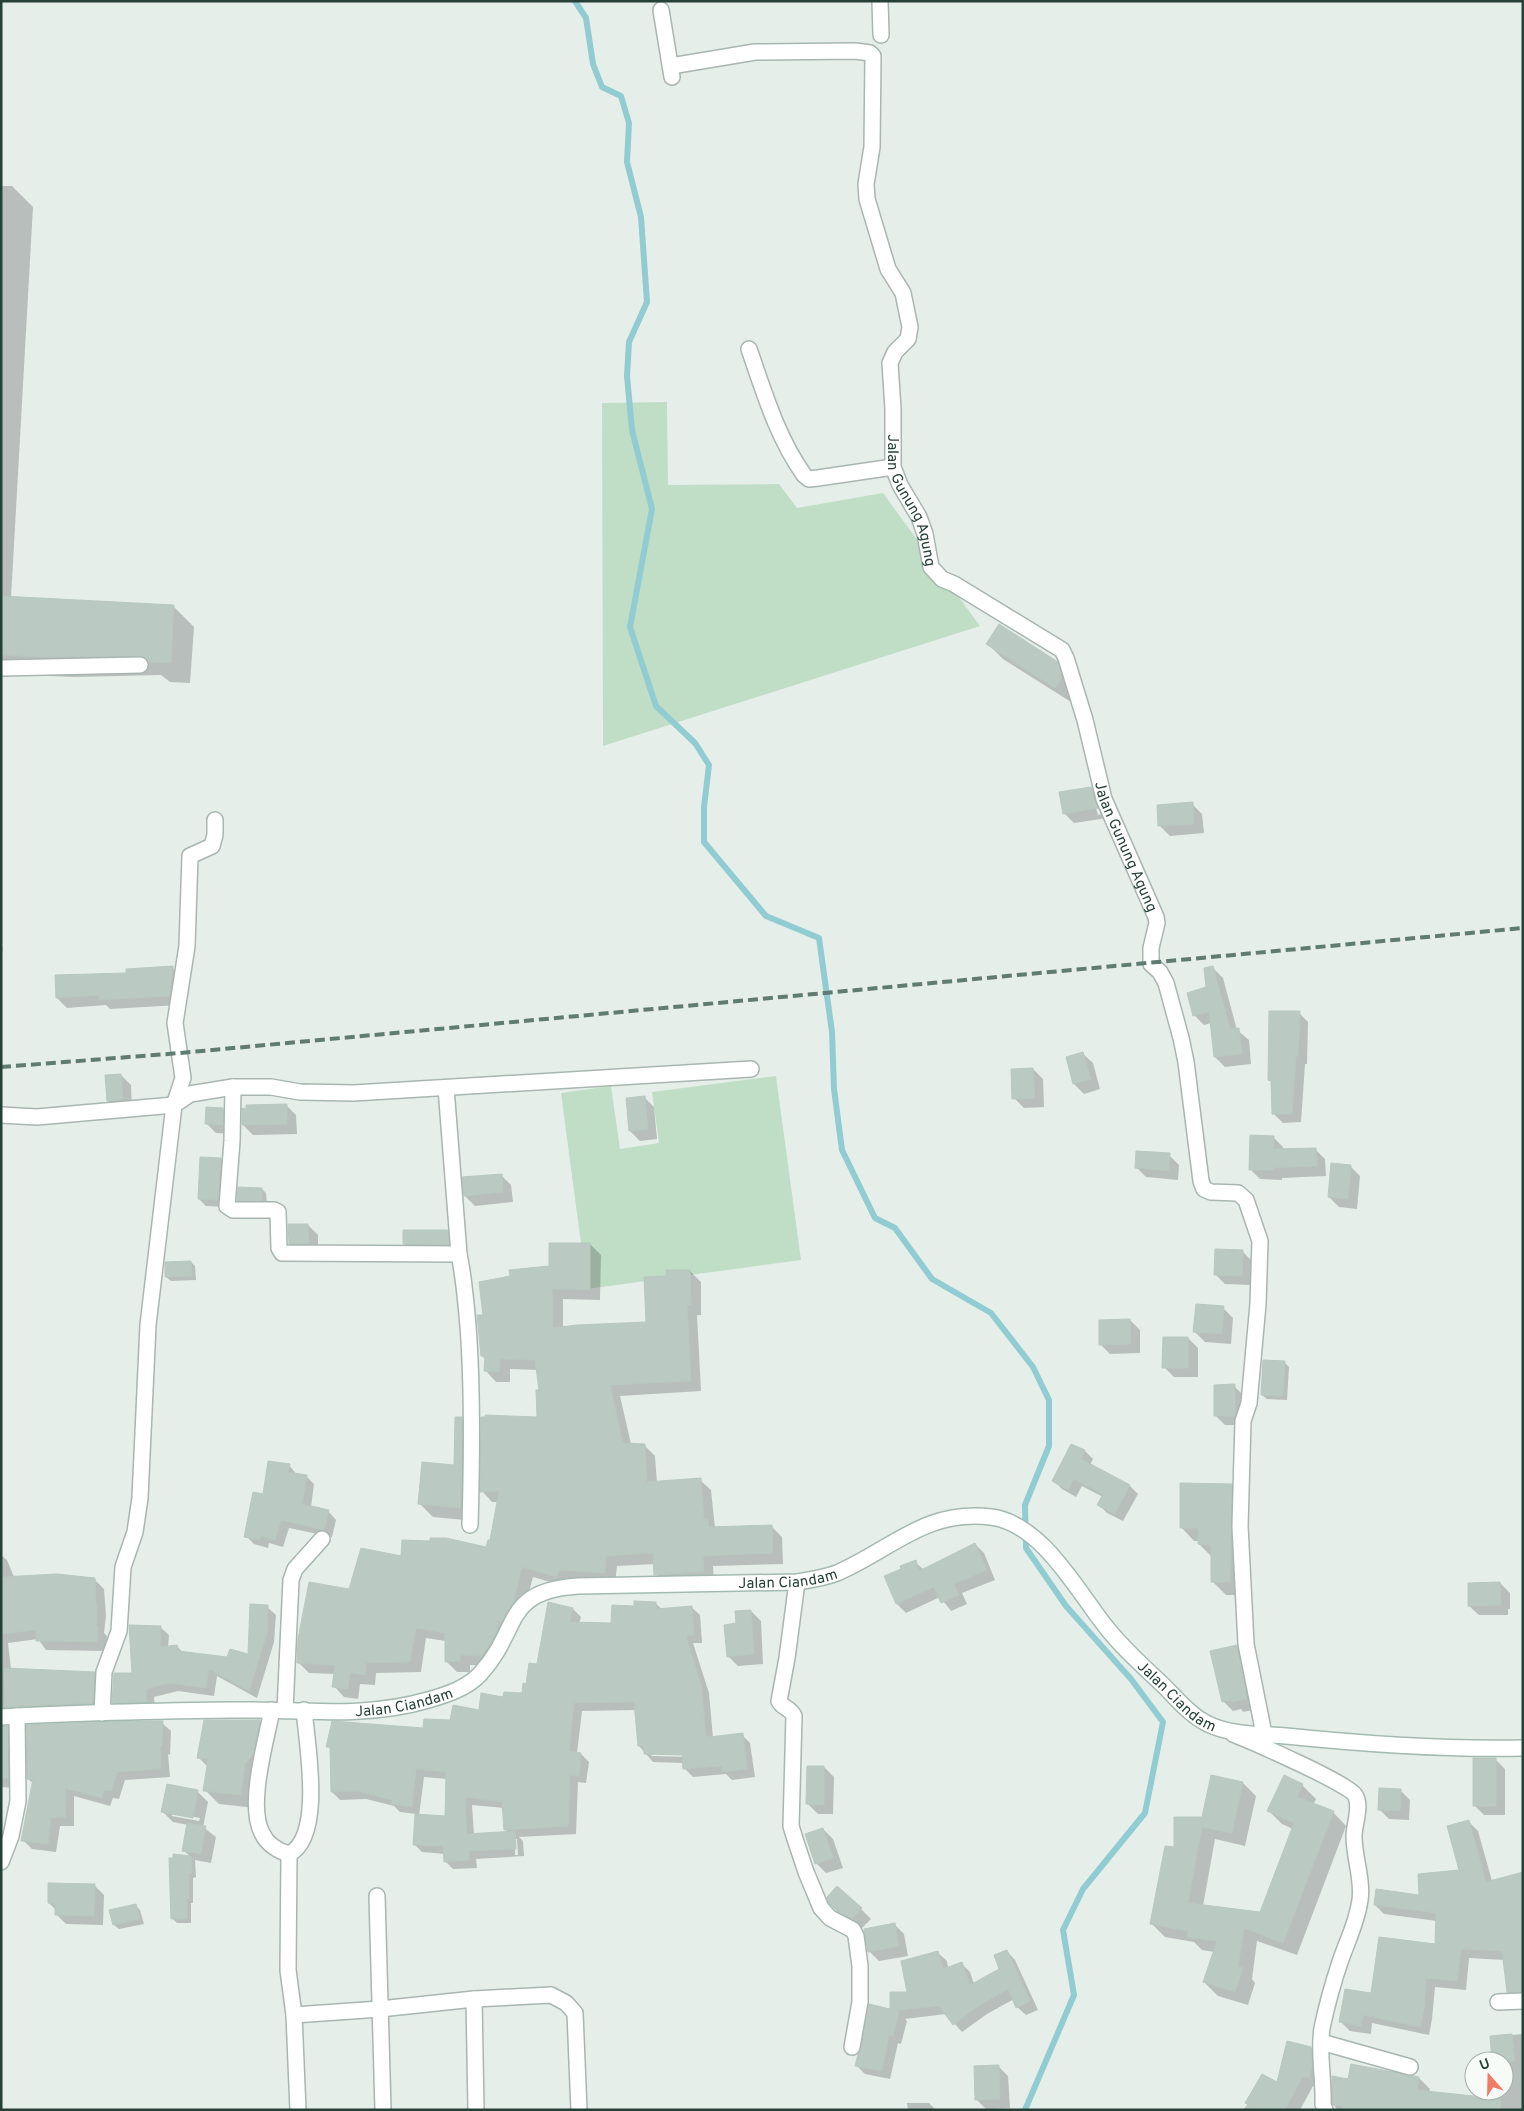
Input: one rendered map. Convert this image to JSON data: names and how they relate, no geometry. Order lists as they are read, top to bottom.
{
  "streets": {
    "street": ["Jalan Gunung Agung", "Jalan Ciandam"]
  },
  "crossings": [
    ["Jalan Gunung Agung", "Jalan Ciandam"]
  ],
  "north": "top"
}
